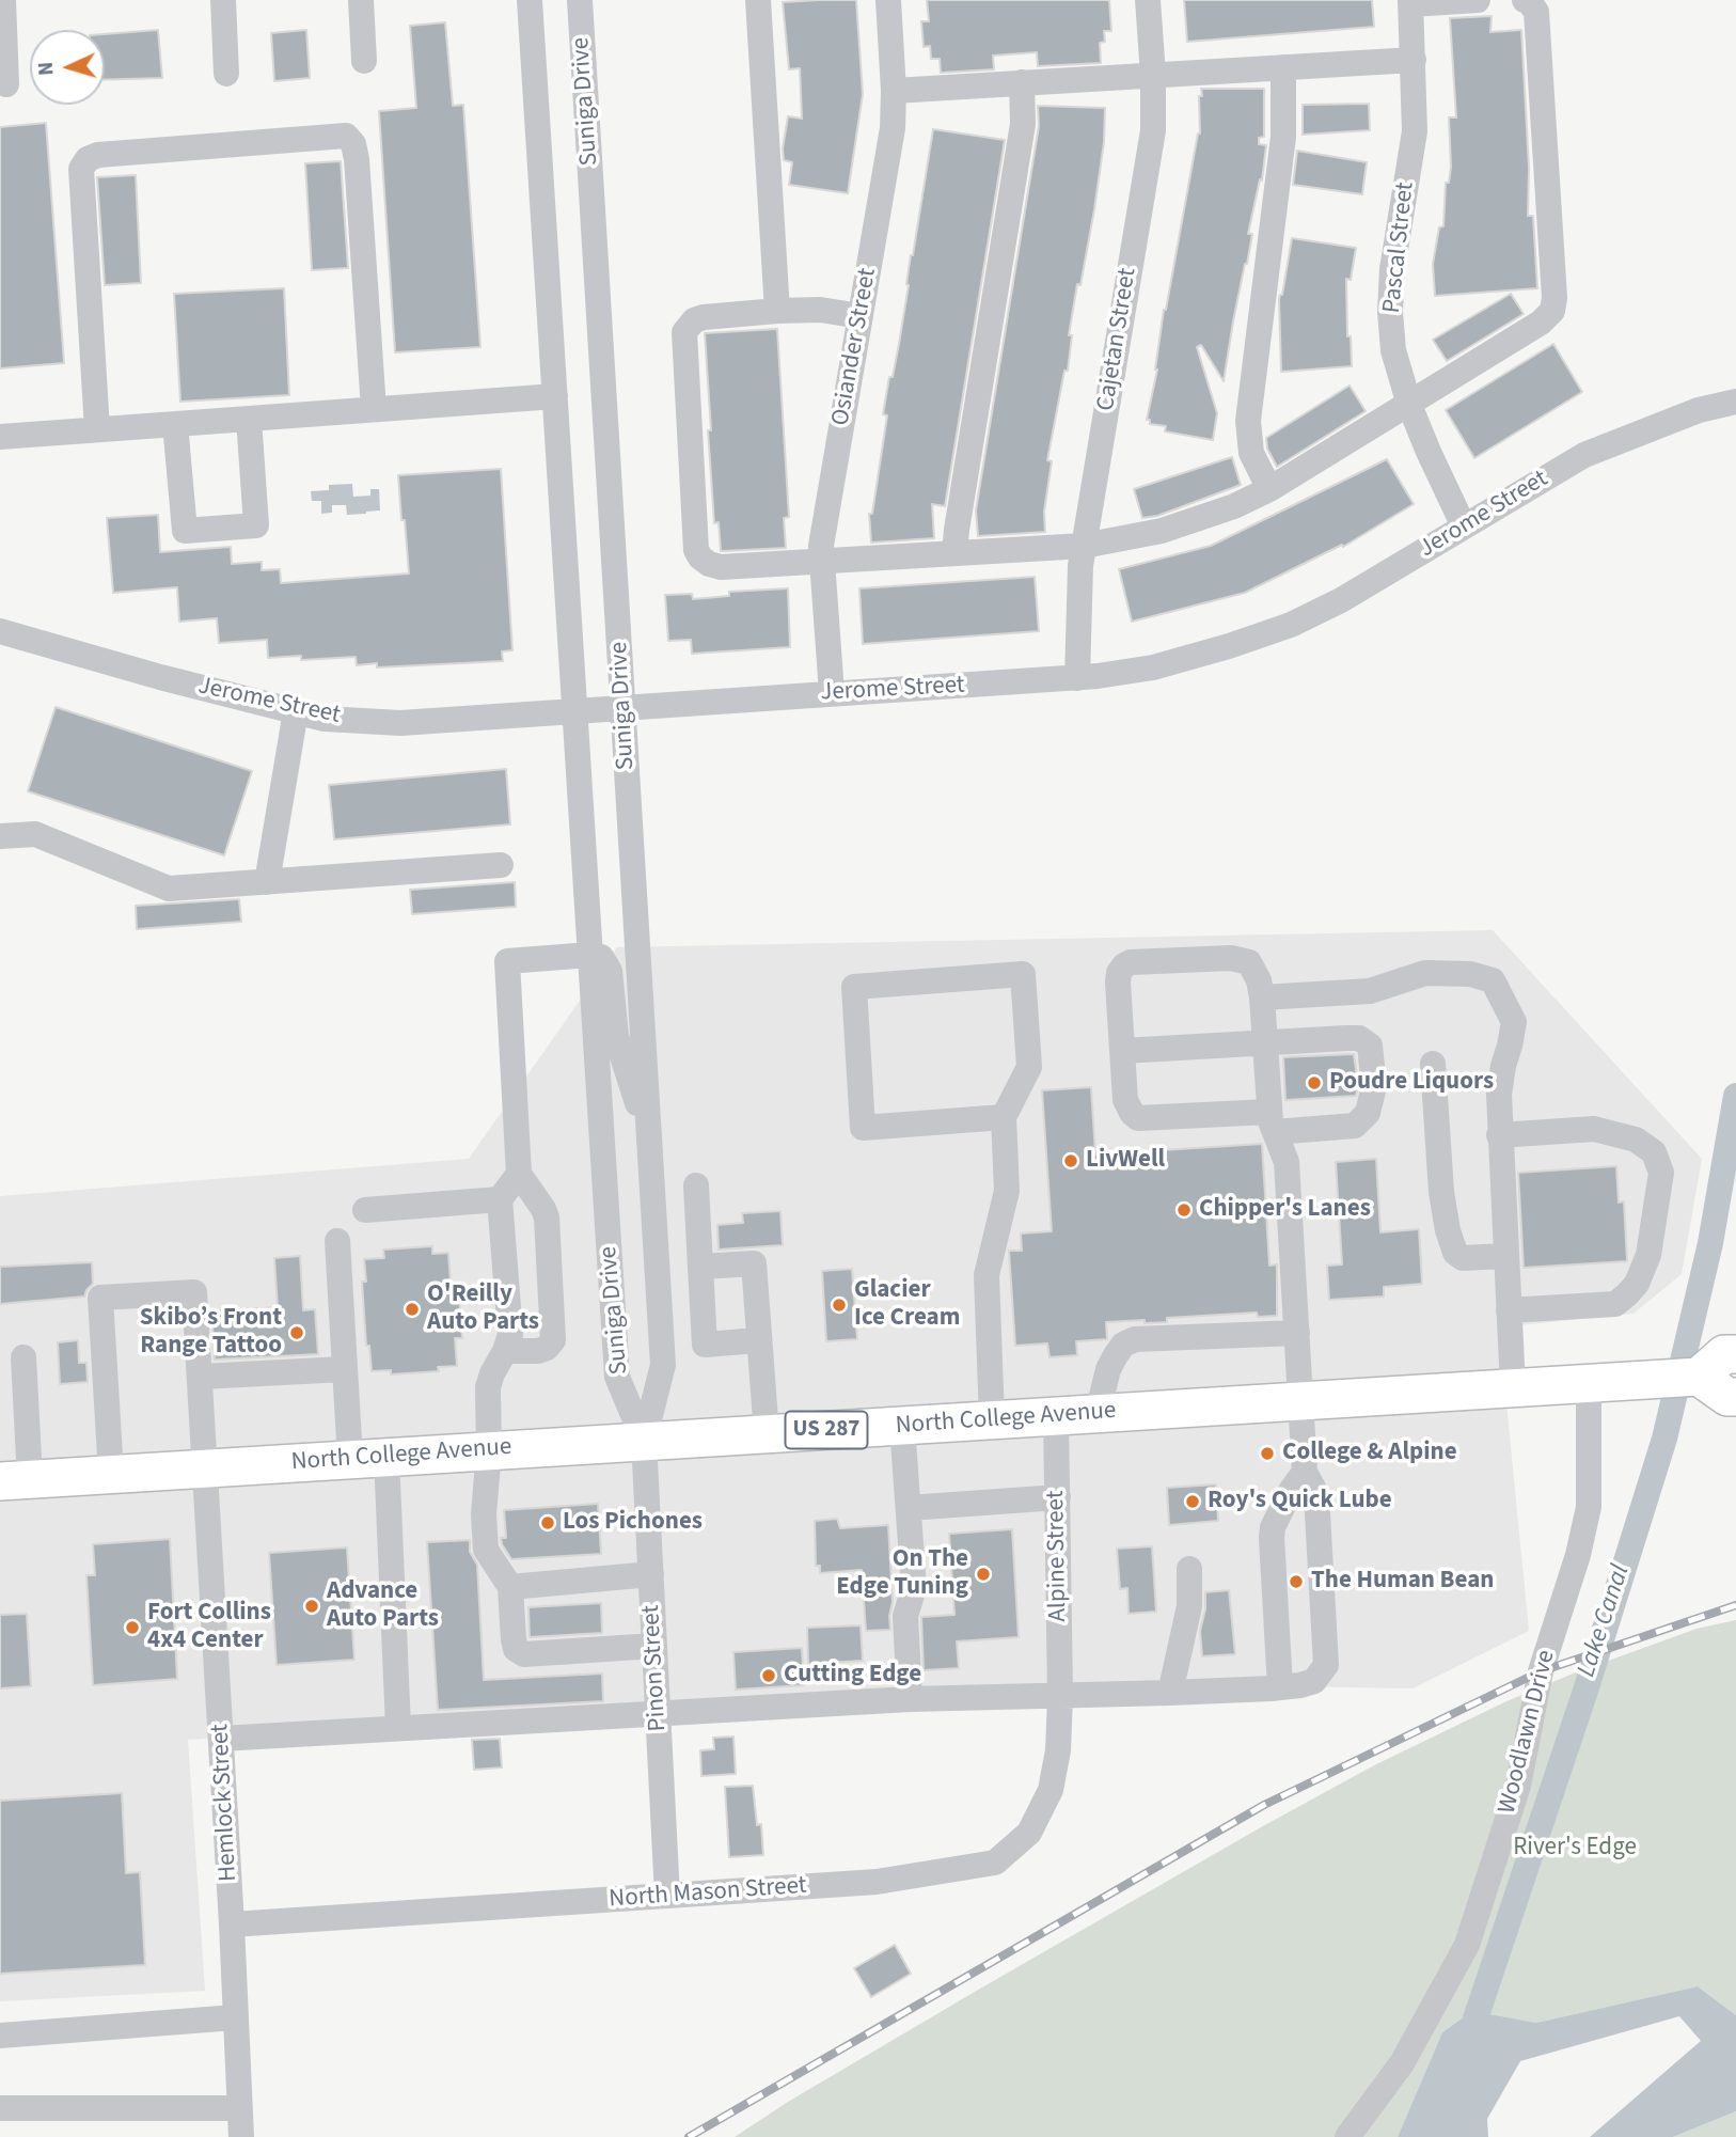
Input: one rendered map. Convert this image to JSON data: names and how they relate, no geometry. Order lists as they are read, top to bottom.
{
  "streets": {
    "highway": ["North College Avenue", "US 287"],
    "street": [
      "Suniga Drive",
      "Pascal Street",
      "Cajetan Street",
      "Osiander Street",
      "Jerome Street",
      "Alpine Street",
      "Pinon Street",
      "Woodlawn Drive",
      "Hemlock Street",
      "North Mason Street"
    ]
  },
  "crossings": [
    ["Suniga Drive", "Jerome Street"],
    ["Suniga Drive", "North College Avenue"],
    ["Suniga Drive", "Pinon Street"],
    ["Pascal Street", "Jerome Street"],
    ["Cajetan Street", "Jerome Street"],
    ["Osiander Street", "Jerome Street"],
    ["North College Avenue", "Alpine Street"],
    ["North College Avenue", "Pinon Street"],
    ["North College Avenue", "Woodlawn Drive"],
    ["North College Avenue", "Hemlock Street"],
    ["Alpine Street", "North Mason Street"],
    ["Pinon Street", "North Mason Street"],
    ["Hemlock Street", "North Mason Street"]
  ],
  "water": ["Lake Canal"],
  "parks": ["River's Edge"],
  "places": [
    "Poudre Liquors",
    "LivWell",
    "Chipper's Lanes",
    "Glacier Ice Cream",
    "O'Reilly Auto Parts",
    "Skibo’s Front Range Tattoo",
    "College & Alpine",
    "Roy's Quick Lube",
    "Los Pichones",
    "On The Edge Tuning",
    "The Human Bean",
    "Advance Auto Parts",
    "Fort Collins 4x4 Center",
    "Cutting Edge"
  ],
  "north": "left"
}
